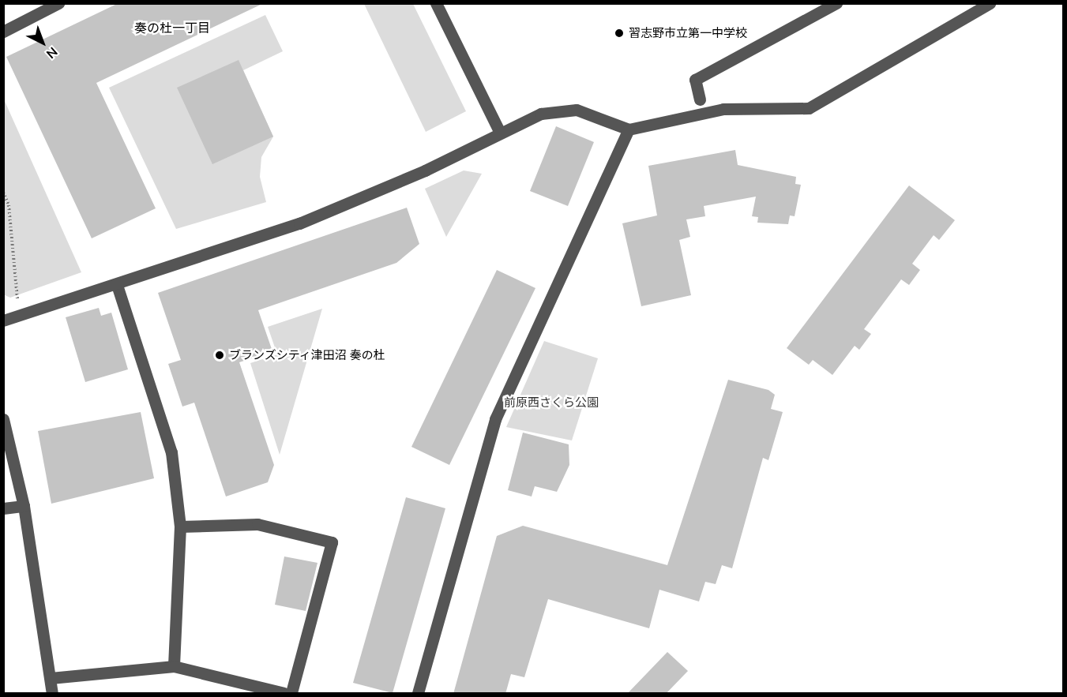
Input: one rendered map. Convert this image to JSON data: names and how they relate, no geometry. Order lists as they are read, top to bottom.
{
  "districts": ["奏の杜一丁目"],
  "parks": ["前原西さくら公園"],
  "places": ["習志野市立第一中学校", "ブランズシティ津田沼 奏の杜"],
  "north": "bottom right"
}
